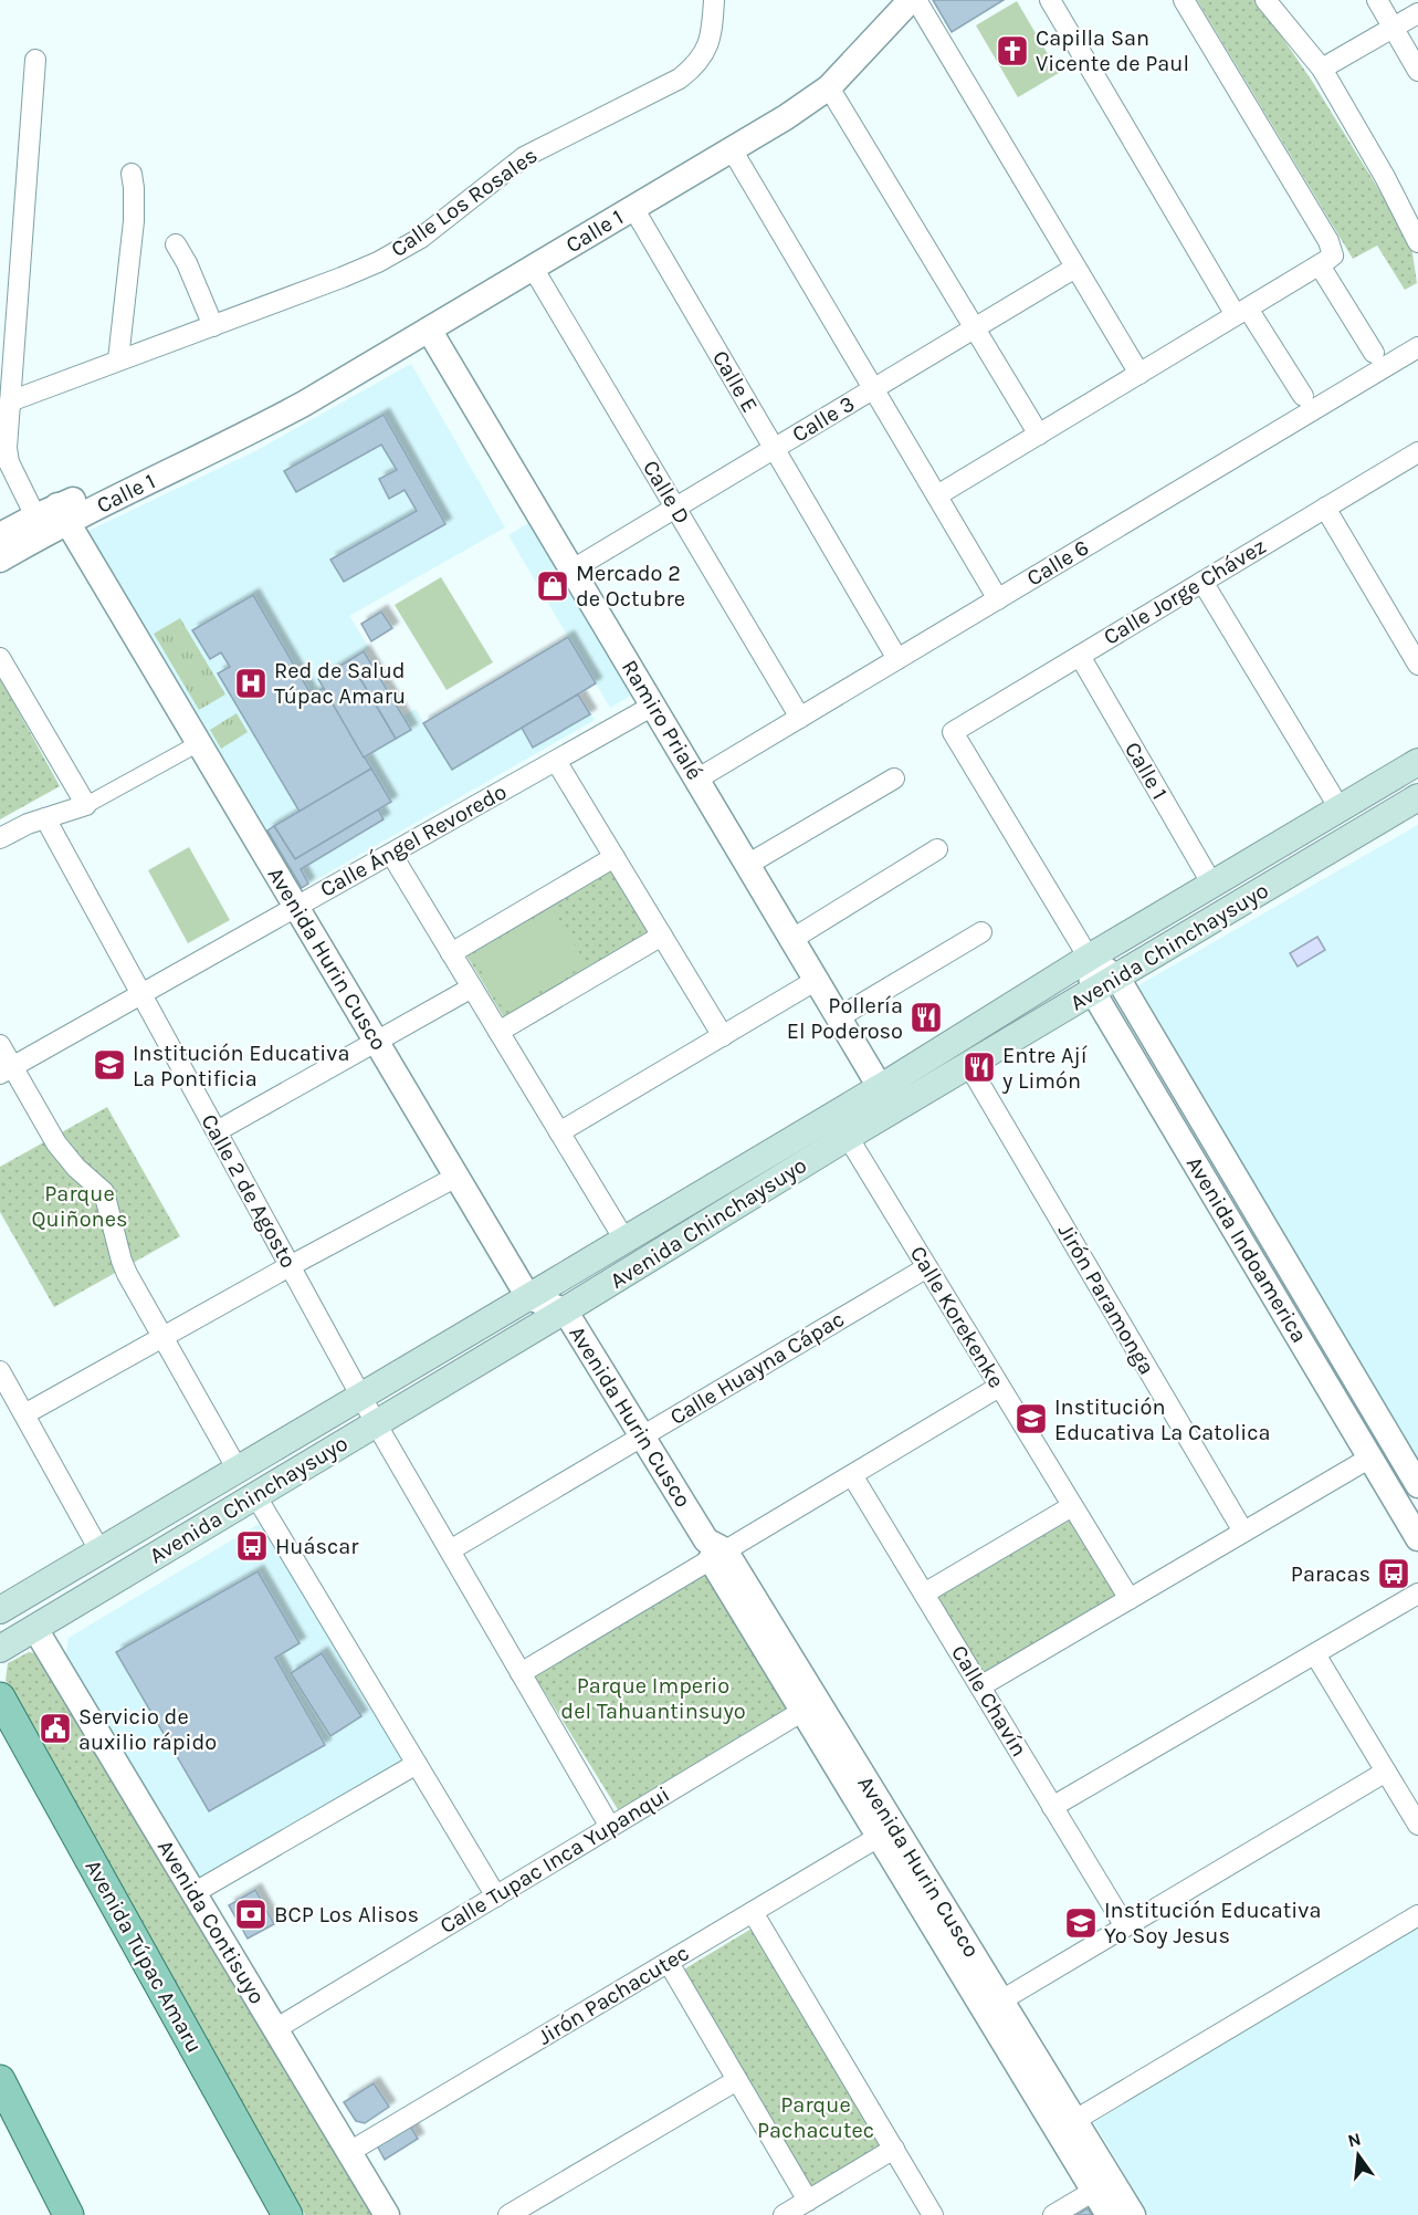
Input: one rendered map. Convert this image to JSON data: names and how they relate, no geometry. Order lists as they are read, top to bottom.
{
  "streets": {
    "main road": ["Avenida Chinchaysuyo", "Avenida Túpac Amaru"],
    "street": [
      "Calle Los Rosales",
      "Calle 1",
      "Calle E",
      "Calle 3",
      "Calle D",
      "Calle 6",
      "Calle Jorge Chávez",
      "Ramiro Prialé",
      "Calle Ángel Revoredo",
      "Avenida Hurin Cusco",
      "Calle 2 de Agosto",
      "Avenida Indoamerica",
      "Jirón Paramonga",
      "Calle Korekenke",
      "Calle Huayna Cápac",
      "Calle Chavín",
      "Calle Tupac Inca Yupanqui",
      "Avenida Contisuyo",
      "Jirón Pachacutec"
    ]
  },
  "crossings": [
    ["Calle 1", "Calle E"],
    ["Calle 1", "Calle D"],
    ["Calle 1", "Calle Jorge Chávez"],
    ["Calle 1", "Ramiro Prialé"],
    ["Calle 1", "Avenida Chinchaysuyo"],
    ["Calle 1", "Avenida Hurin Cusco"],
    ["Calle E", "Calle 3"],
    ["Calle E", "Calle 6"],
    ["Calle 3", "Calle D"],
    ["Calle 3", "Ramiro Prialé"],
    ["Calle D", "Calle 6"],
    ["Calle 6", "Ramiro Prialé"],
    ["Calle Jorge Chávez", "Avenida Indoamerica"],
    ["Ramiro Prialé", "Calle Ángel Revoredo"],
    ["Ramiro Prialé", "Avenida Chinchaysuyo"],
    ["Calle Ángel Revoredo", "Avenida Hurin Cusco"],
    ["Calle Ángel Revoredo", "Calle 2 de Agosto"],
    ["Avenida Chinchaysuyo", "Avenida Hurin Cusco"],
    ["Avenida Chinchaysuyo", "Calle 2 de Agosto"],
    ["Avenida Chinchaysuyo", "Avenida Indoamerica"],
    ["Avenida Chinchaysuyo", "Jirón Paramonga"],
    ["Avenida Chinchaysuyo", "Calle Korekenke"],
    ["Avenida Chinchaysuyo", "Avenida Contisuyo"],
    ["Avenida Hurin Cusco", "Calle Huayna Cápac"],
    ["Avenida Hurin Cusco", "Calle Tupac Inca Yupanqui"],
    ["Avenida Hurin Cusco", "Jirón Pachacutec"],
    ["Calle 2 de Agosto", "Calle Huayna Cápac"],
    ["Calle 2 de Agosto", "Calle Tupac Inca Yupanqui"],
    ["Calle Korekenke", "Calle Huayna Cápac"],
    ["Calle Tupac Inca Yupanqui", "Avenida Contisuyo"],
    ["Avenida Contisuyo", "Jirón Pachacutec"]
  ],
  "parks": ["Parque Quiñones", "Parque Imperio del Tahuantinsuyo", "Parque Pachacutec"],
  "places": {
    "church": ["Capilla San Vicente de Paul"],
    "shop": ["Mercado 2 de Octubre"],
    "hospital": ["Red de Salud Túpac Amaru"],
    "restaurant": ["Pollería El Poderoso", "Entre Ají y Limón"],
    "school or university": ["Institución Educativa La Pontificia", "Institución Educativa La Catolica", "Institución Educativa Yo Soy Jesus"],
    "bus stop": ["Huáscar", "Paracas"],
    "public building": ["Servicio de auxilio rápido"],
    "bank": ["BCP Los Alisos"]
  },
  "north": "top"
}
